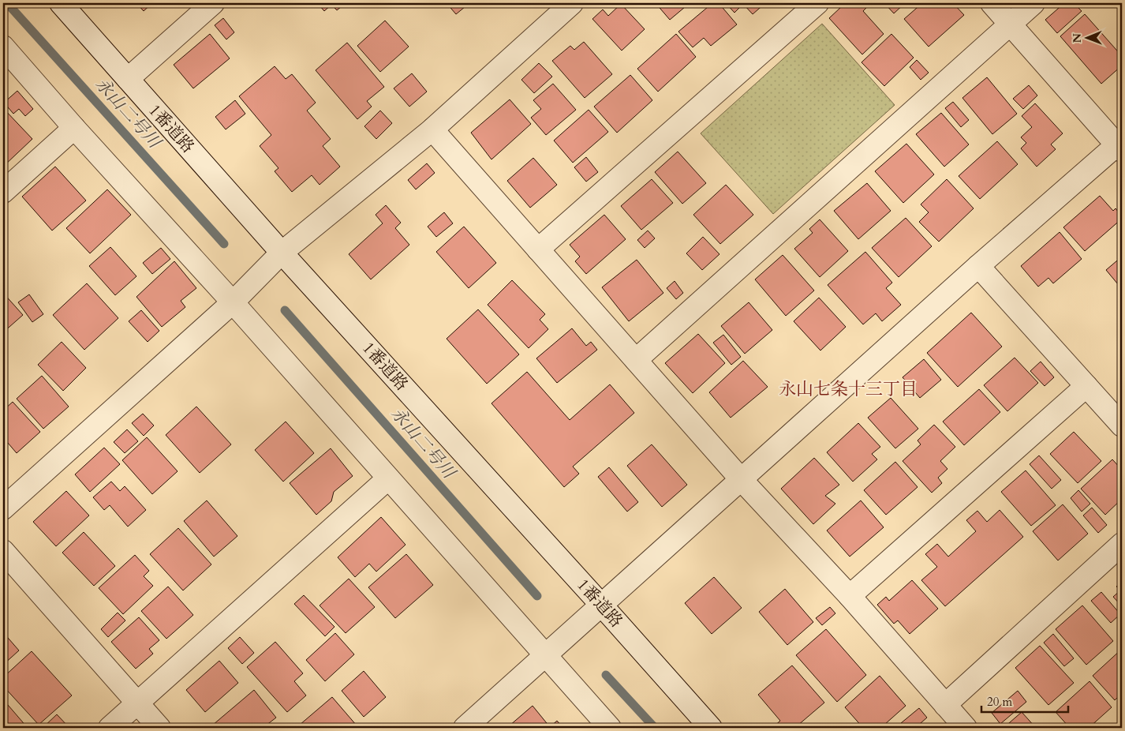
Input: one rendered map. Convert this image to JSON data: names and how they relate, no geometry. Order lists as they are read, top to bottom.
{
  "streets": {
    "street": ["1番道路"]
  },
  "districts": ["永山七条十三丁目"],
  "water": ["永山二号川"],
  "scale_bar": "20 m",
  "north": "left"
}
